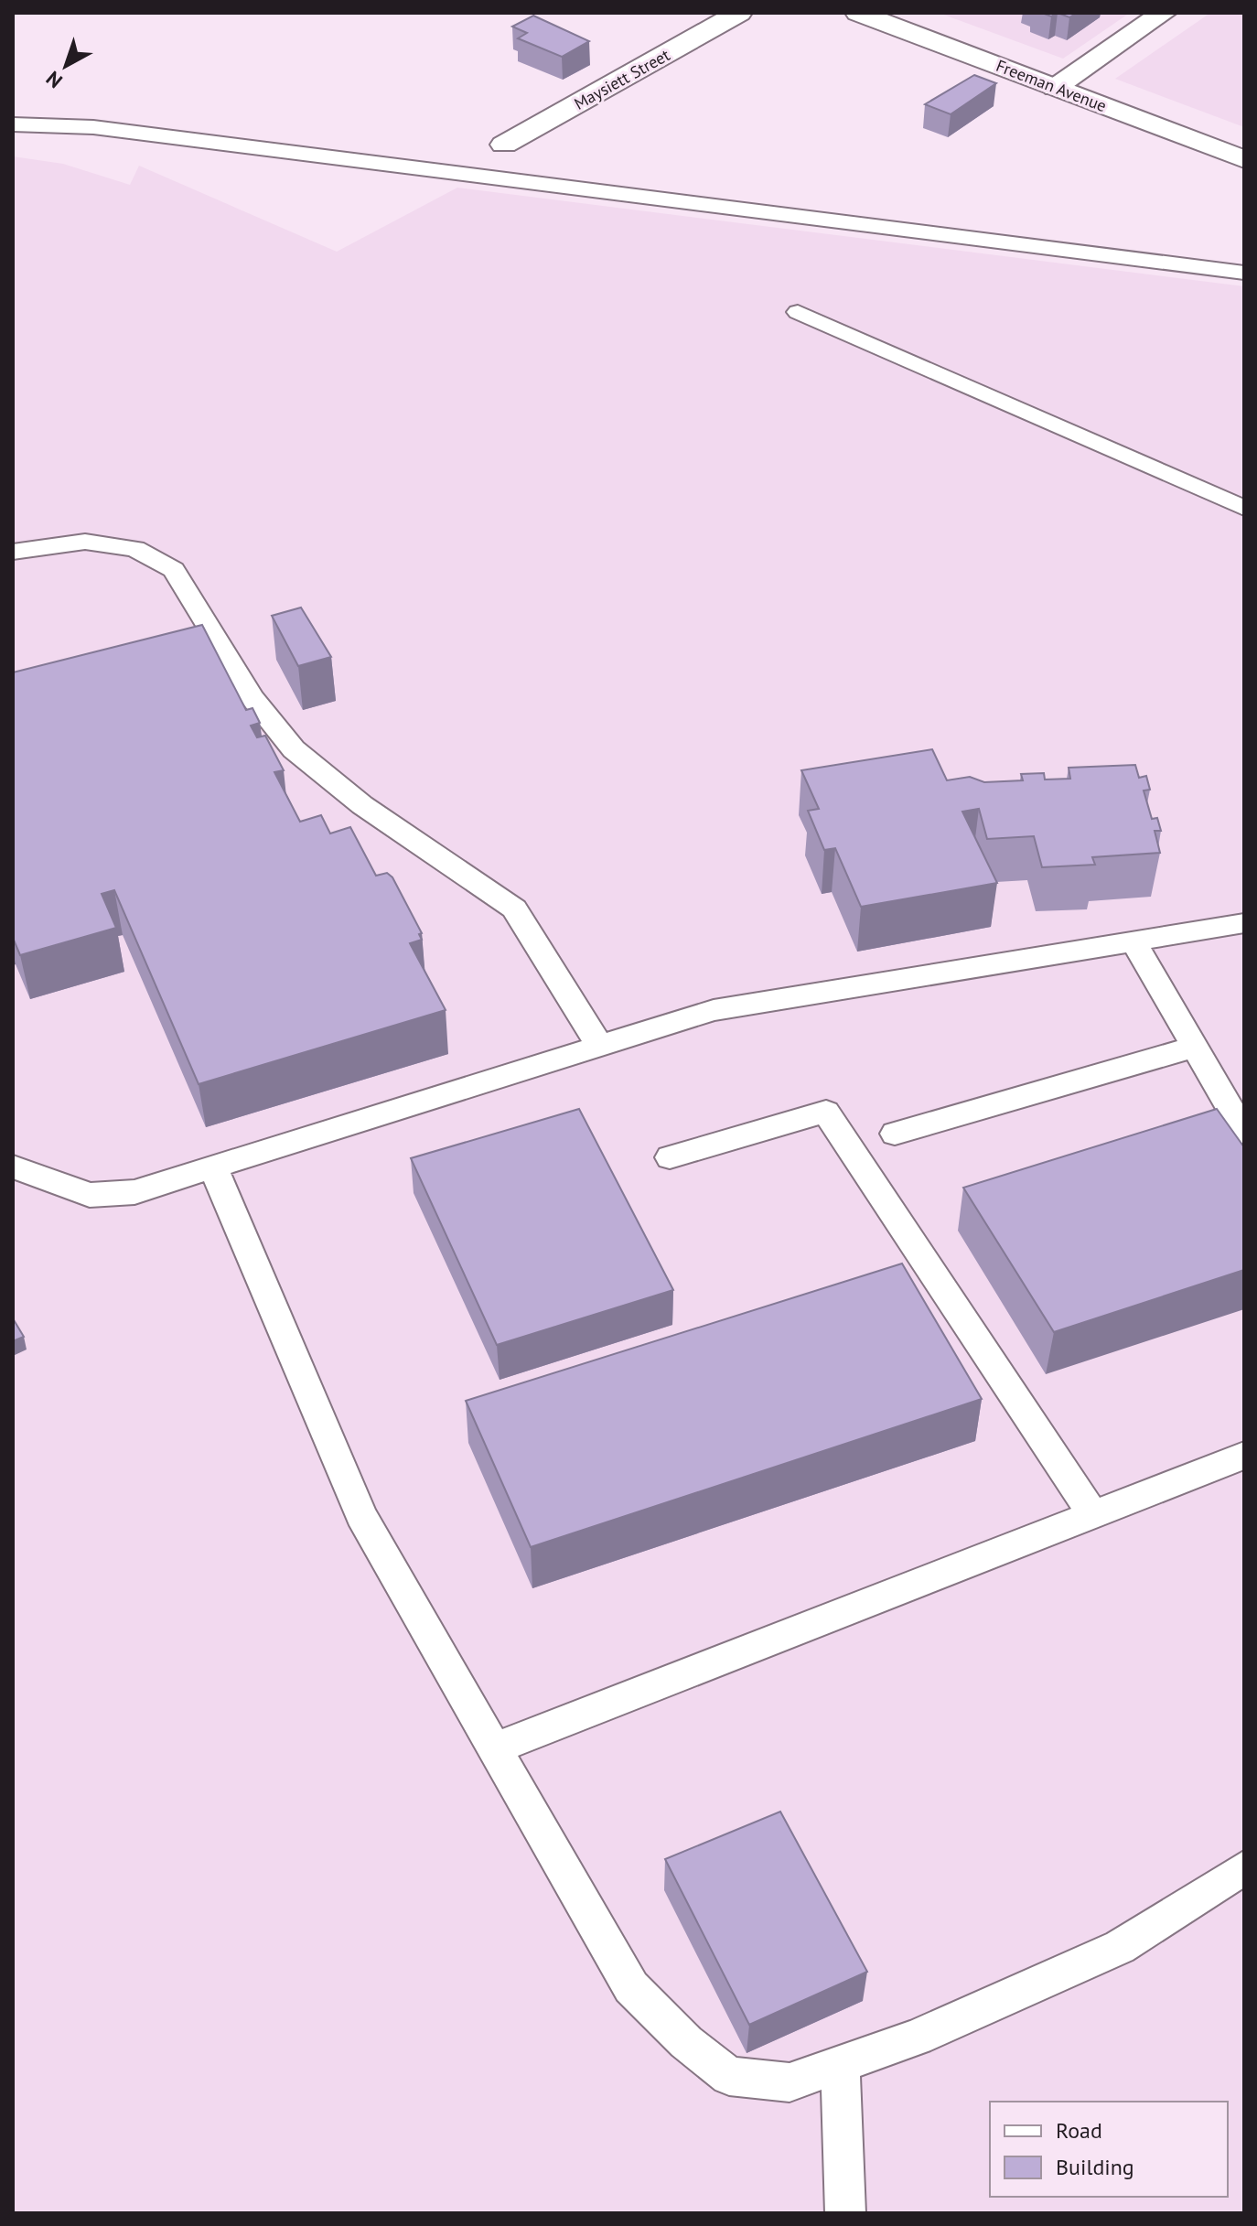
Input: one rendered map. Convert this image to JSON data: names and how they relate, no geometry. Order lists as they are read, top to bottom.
{
  "streets": {
    "street": ["Maysiett Street", "Freeman Avenue"]
  },
  "legend": ["Road", "Building"],
  "north": "bottom left"
}
